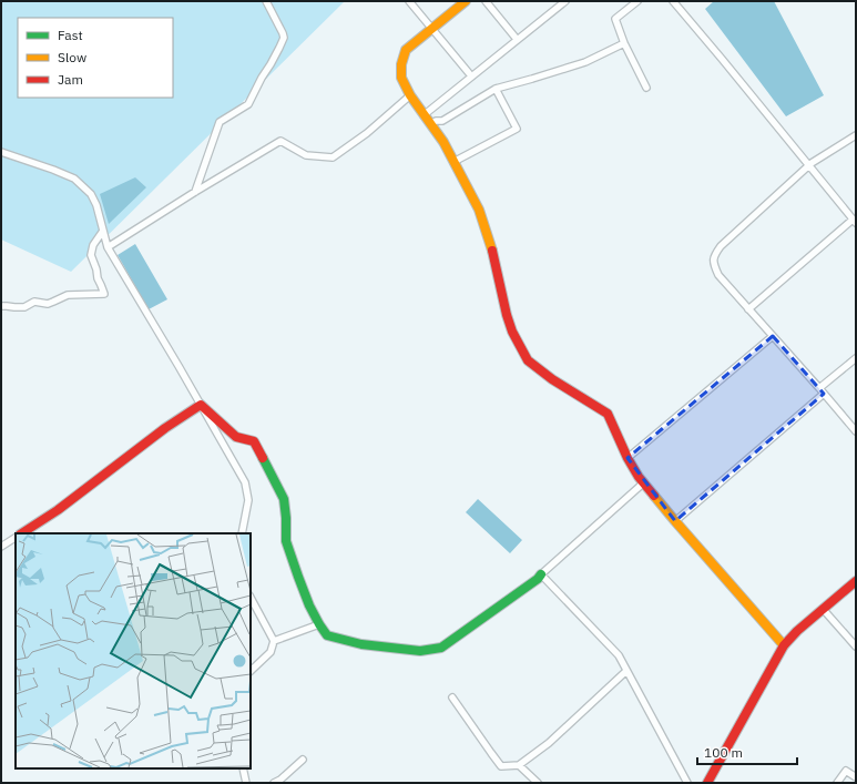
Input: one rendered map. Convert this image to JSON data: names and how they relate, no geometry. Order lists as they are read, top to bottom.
{
  "legend": ["Fast", "Slow", "Jam"],
  "scale_bar": "100 m"
}
